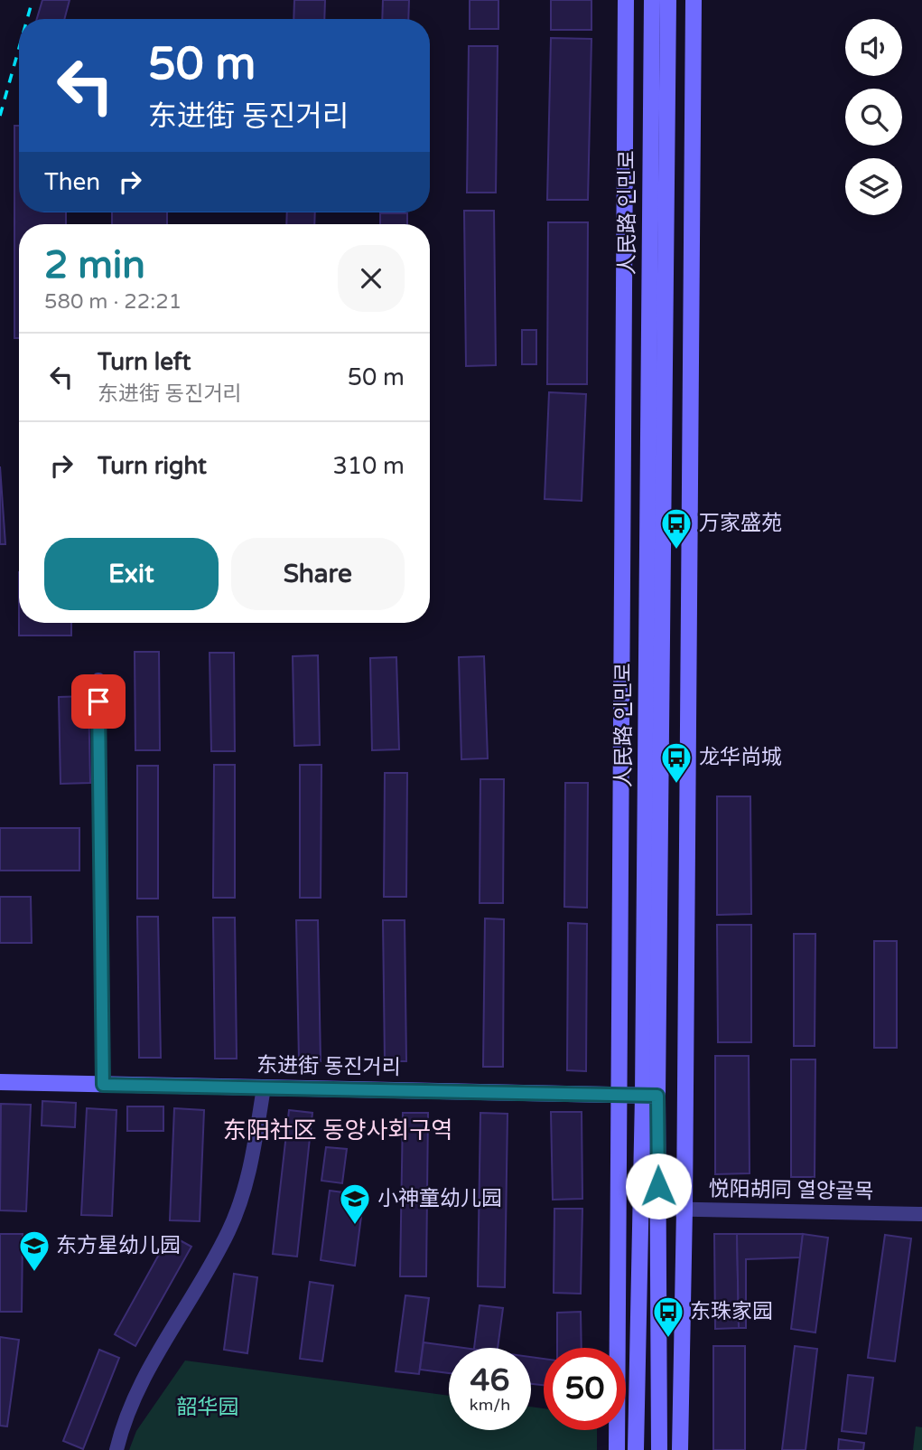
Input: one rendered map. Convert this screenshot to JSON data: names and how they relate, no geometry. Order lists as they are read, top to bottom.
{
  "streets": {
    "street": ["人民路 인민로", "东进街 동진거리", "悦阳胡同 열양골목"]
  },
  "crossings": [
    ["人民路 인민로", "东进街 동진거리"],
    ["人民路 인민로", "悦阳胡同 열양골목"]
  ],
  "districts": ["东阳社区 동양사회구역"],
  "parks": ["韶华园"],
  "places": {
    "bus stop": ["万家盛苑", "龙华尚城", "东珠家园"],
    "school or university": ["小神童幼儿园", "东方星幼儿园"]
  },
  "page": {
    "turn": ["50 m", "东进街 동진거리"],
    "then": "Then",
    "heading": ["2 min", "580 m · 22:21"],
    "list": [
      {
        "name": "Turn left",
        "note": "东进街 동진거리",
        "value": "50 m"
      },
      {
        "name": "Turn right",
        "value": "310 m"
      }
    ],
    "buttons": ["Exit", "Share"],
    "speed": "46 km/h",
    "limit": "50"
  }
}
